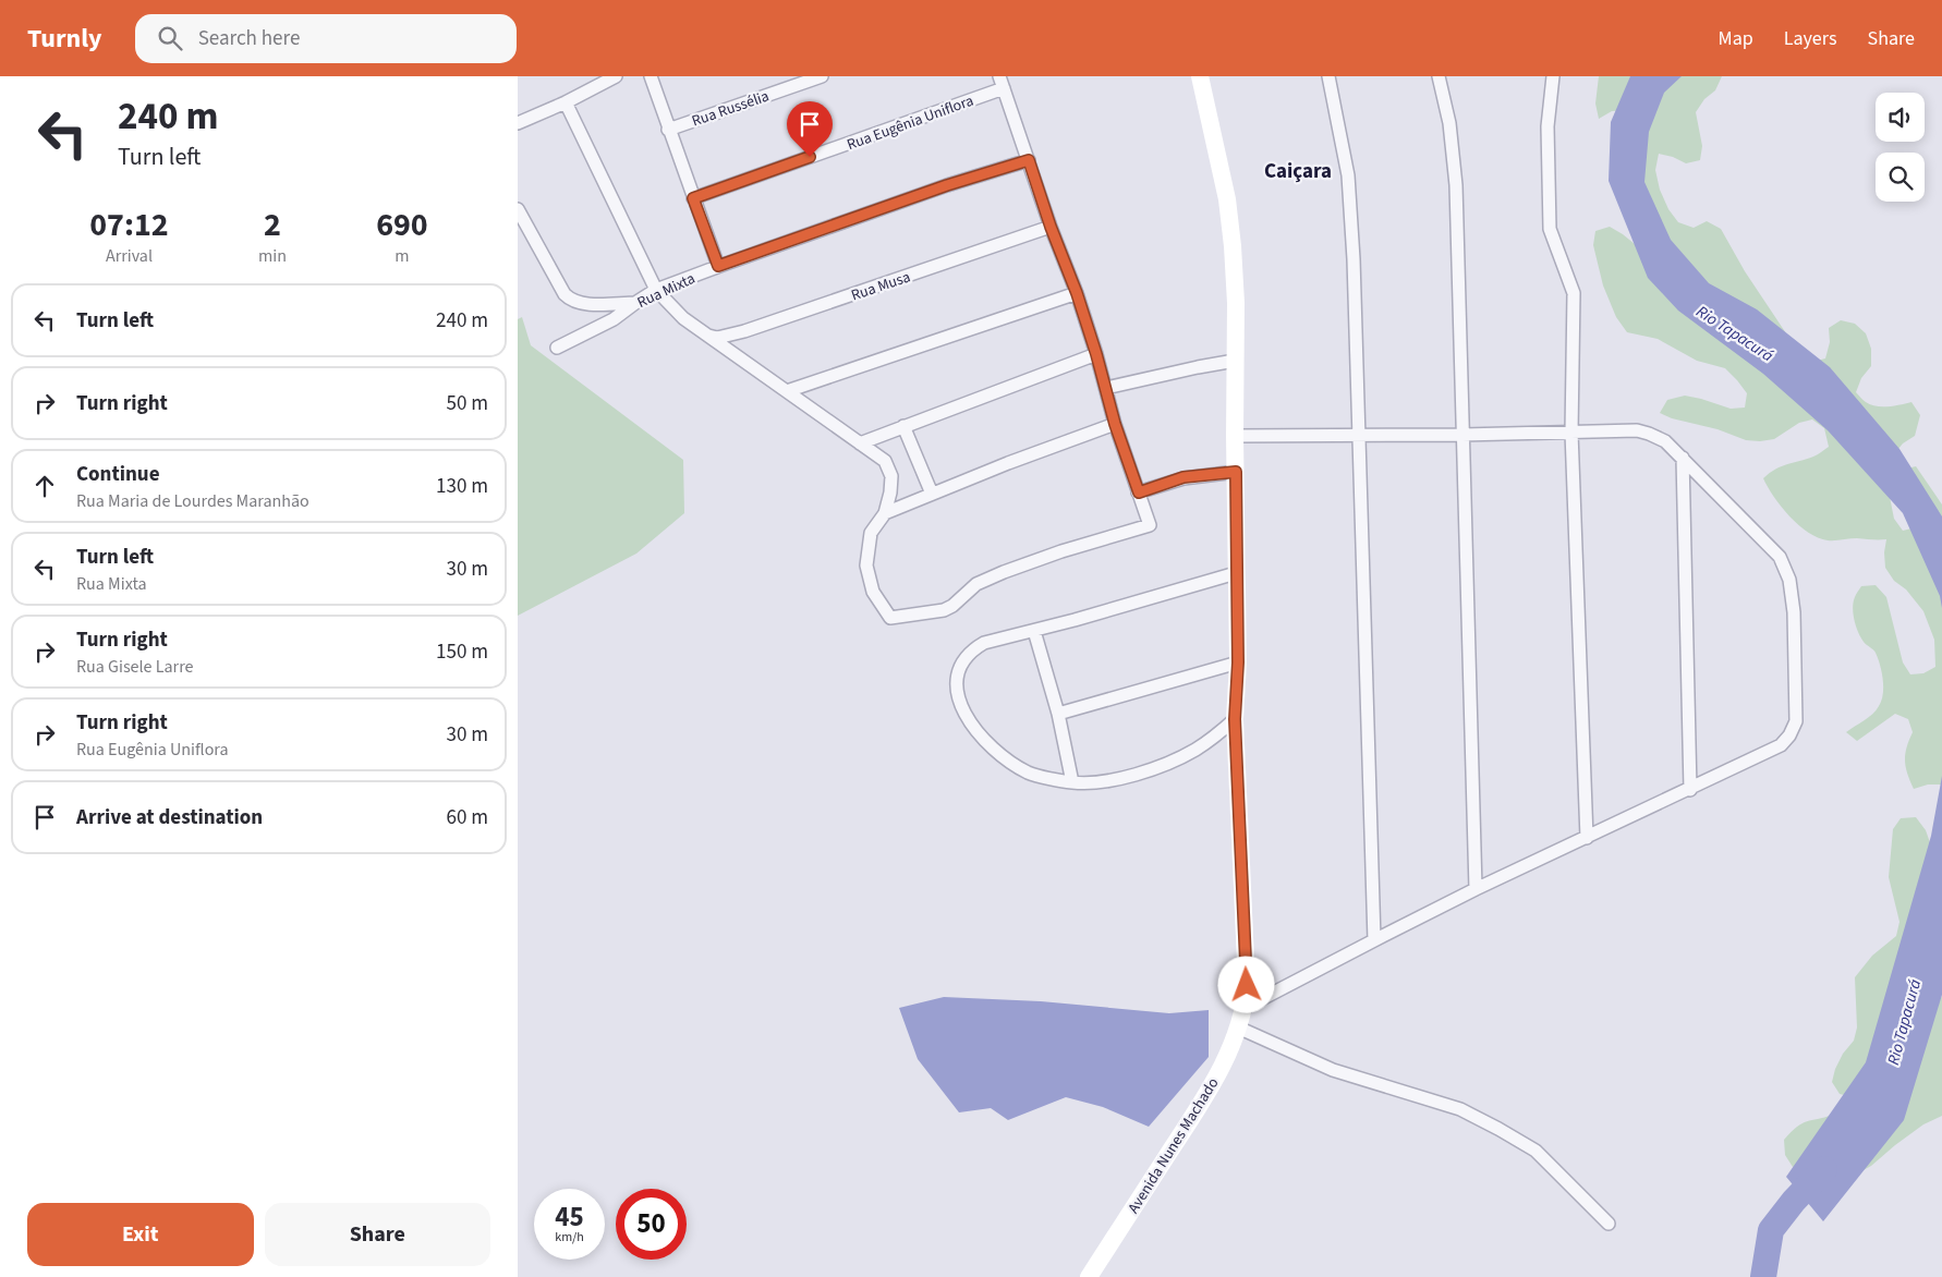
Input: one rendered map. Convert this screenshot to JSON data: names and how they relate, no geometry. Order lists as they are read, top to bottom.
{
  "streets": {
    "main road": ["Avenida Nunes Machado"],
    "street": [
      "Rua Russélia",
      "Rua Eugênia Uniflora",
      "Rua Musa",
      "Rua Mixta"
    ]
  },
  "districts": ["Caiçara"],
  "water": ["Rio Tapacurá"],
  "page": {
    "header": "Turnly",
    "search": "Search here",
    "nav": ["Map", "Layers", "Share"],
    "turn": ["240 m", "Turn left"],
    "eta": [
      "07:12",
      "Arrival",
      "2",
      "min",
      "690",
      "m"
    ],
    "list": [
      {
        "name": "Turn left",
        "value": "240 m"
      },
      {
        "name": "Turn right",
        "value": "50 m"
      },
      {
        "name": "Continue",
        "note": "Rua Maria de Lourdes Maranhão",
        "value": "130 m"
      },
      {
        "name": "Turn left",
        "note": "Rua Mixta",
        "value": "30 m"
      },
      {
        "name": "Turn right",
        "note": "Rua Gisele Larre",
        "value": "150 m"
      },
      {
        "name": "Turn right",
        "note": "Rua Eugênia Uniflora",
        "value": "30 m"
      },
      {
        "name": "Arrive at destination",
        "value": "60 m"
      }
    ],
    "speed": "45 km/h",
    "limit": "50",
    "buttons": ["Exit", "Share"]
  }
}
